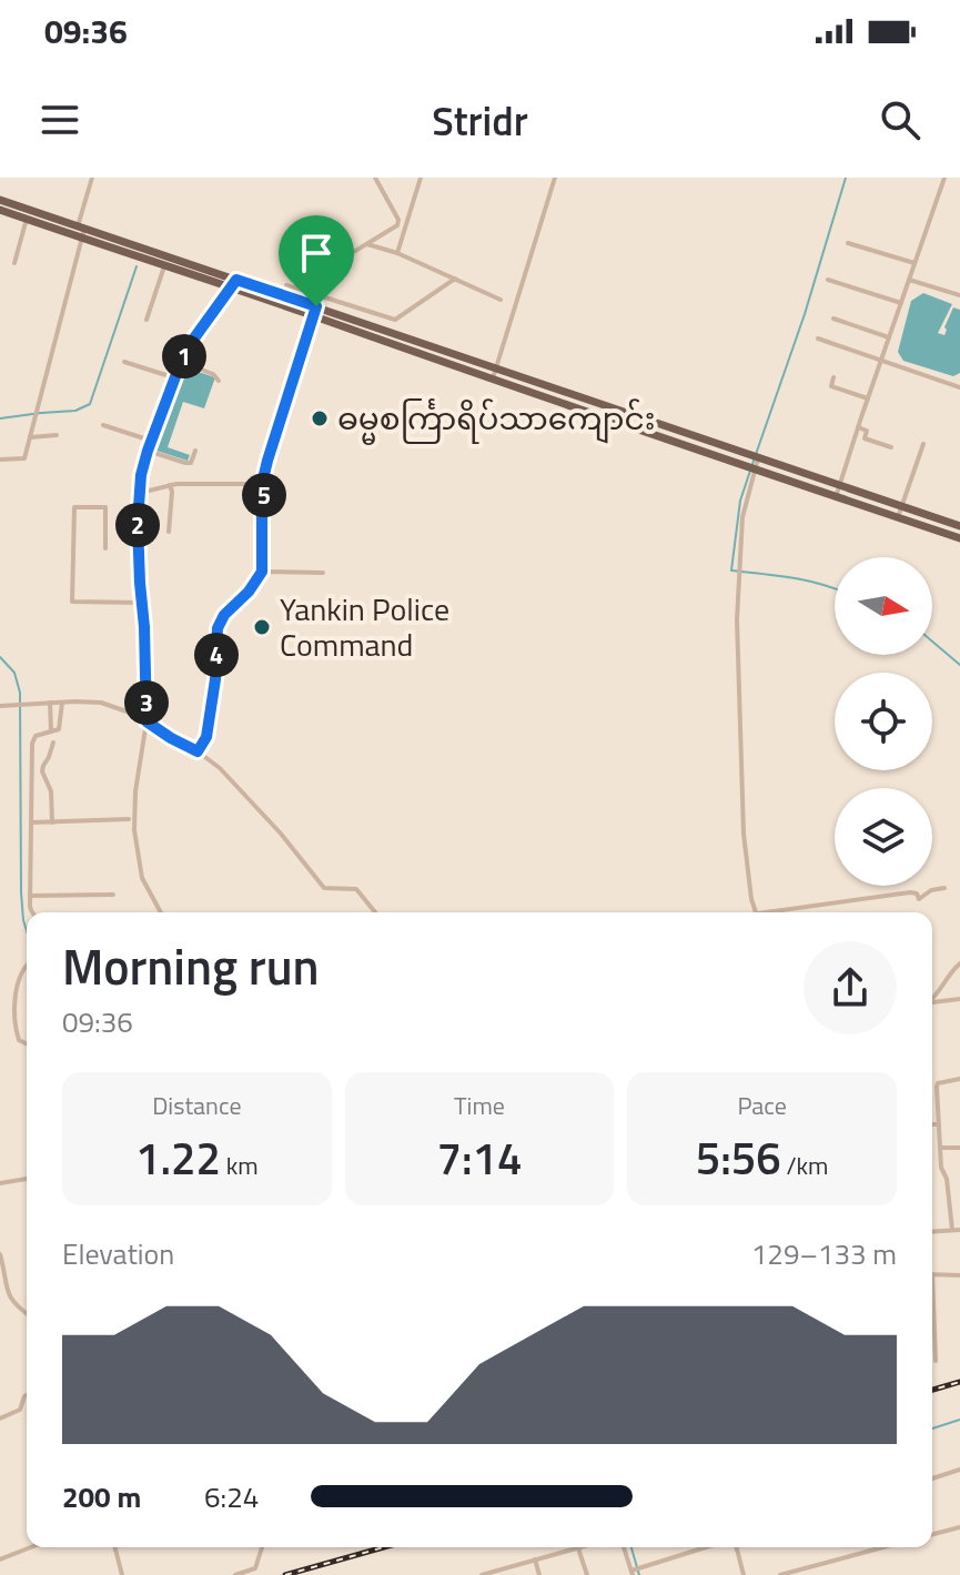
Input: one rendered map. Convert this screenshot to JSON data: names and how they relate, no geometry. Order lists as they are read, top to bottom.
{
  "places": ["ဓမ္မစင်္ကြာရိပ်သာကျောင်း", "Yankin Police Command"],
  "north": "right",
  "page": {
    "status": "09:36",
    "header": "Stridr",
    "pins": [
      "1",
      "5",
      "2",
      "4",
      "3"
    ],
    "heading": ["Morning run", "09:36"],
    "stats": [
      ["Distance", "1.22 km"],
      ["Time", "7:14"],
      ["Pace", "5:56 /km"]
    ],
    "chart": ["Elevation", "129–133 m"],
    "list": [
      {
        "name": "200 m",
        "note": "6:24"
      }
    ]
  }
}
